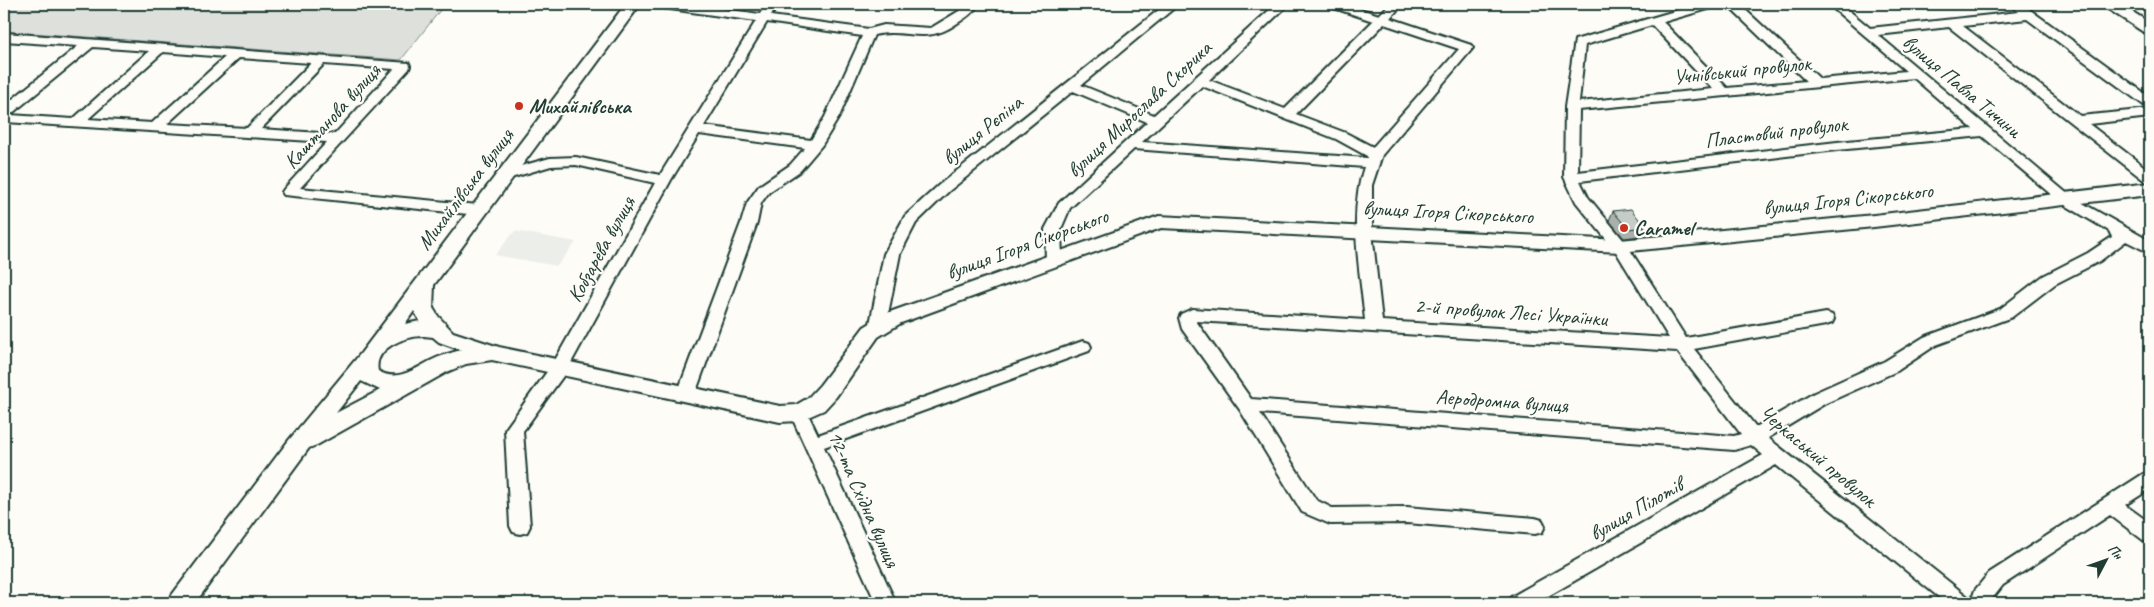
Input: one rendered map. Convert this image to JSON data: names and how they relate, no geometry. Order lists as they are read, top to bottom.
{
  "streets": {
    "main road": ["Михайлівська вулиця", "вулиця Ігоря Сікорського"],
    "street": [
      "Учнівський провулок",
      "вулиця Павла Тичини",
      "вулиця Мирослава Скорика",
      "Каштанова вулиця",
      "вулиця Рєпіна",
      "Пластовий провулок",
      "Кобзарèва вулиця",
      "2-й провулок Лесі Українки",
      "Аеродромна вулиця",
      "Черкаський провулок",
      "12-та Східна вулиця",
      "вулиця Пілотів"
    ]
  },
  "crossings": [
    ["Учнівський провулок", "вулиця Павла Тичини"],
    ["вулиця Павла Тичини", "Пластовий провулок"],
    ["вулиця Павла Тичини", "вулиця Ігоря Сікорського"],
    ["вулиця Павла Тичини", "Аеродромна вулиця"],
    ["вулиця Мирослава Скорика", "вулиця Ігоря Сікорського"],
    ["вулиця Рєпіна", "вулиця Ігоря Сікорського"],
    ["вулиця Ігоря Сікорського", "Черкаський провулок"],
    ["вулиця Ігоря Сікорського", "12-та Східна вулиця"],
    ["2-й провулок Лесі Українки", "Аеродромна вулиця"],
    ["2-й провулок Лесі Українки", "Черкаський провулок"],
    ["Аеродромна вулиця", "Черкаський провулок"],
    ["Черкаський провулок", "вулиця Пілотів"]
  ],
  "places": ["Михайлівська", "Caramel"],
  "north": "top right"
}
